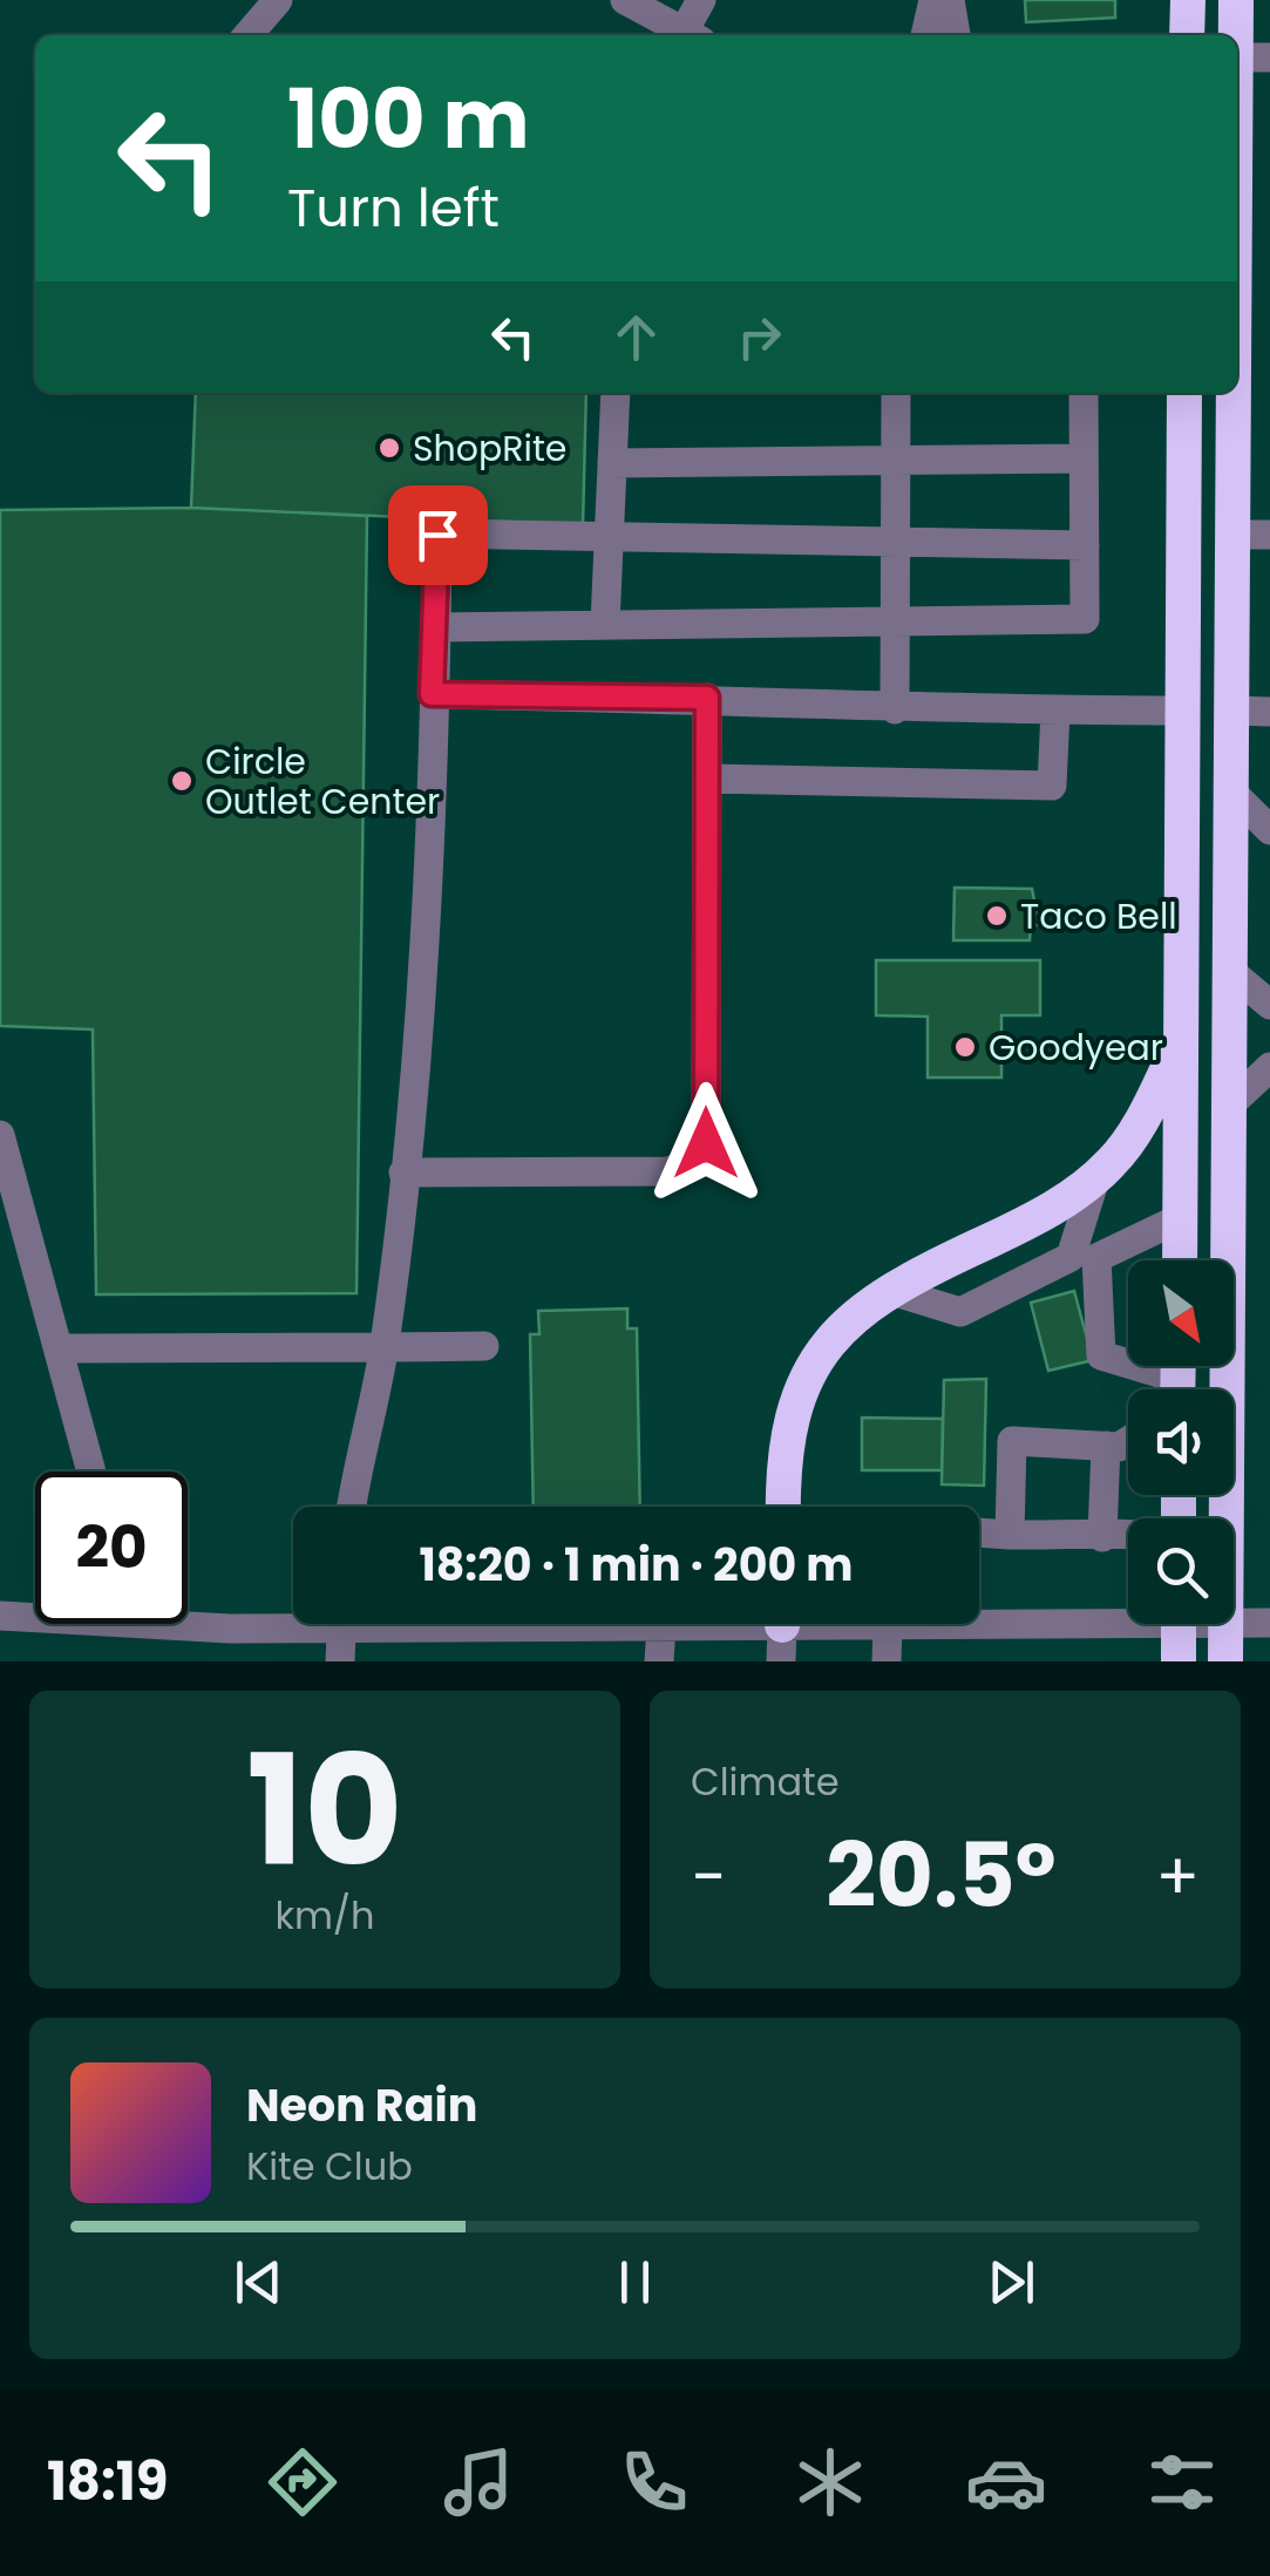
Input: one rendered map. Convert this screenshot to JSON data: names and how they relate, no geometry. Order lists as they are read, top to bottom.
{
  "places": [
    "ShopRite",
    "Circle Outlet Center",
    "Taco Bell",
    "Goodyear"
  ],
  "north": "bottom right",
  "page": {
    "turn": ["100 m", "Turn left"],
    "limit": "20",
    "trip": "18:20 · 1 min · 200 m",
    "tile": [
      ["10", "km/h"],
      "Climate"
    ],
    "heat": ["−", "20.5°", "+"],
    "song": ["Neon Rain", "Kite Club"],
    "tabs": "18:19"
  }
}
